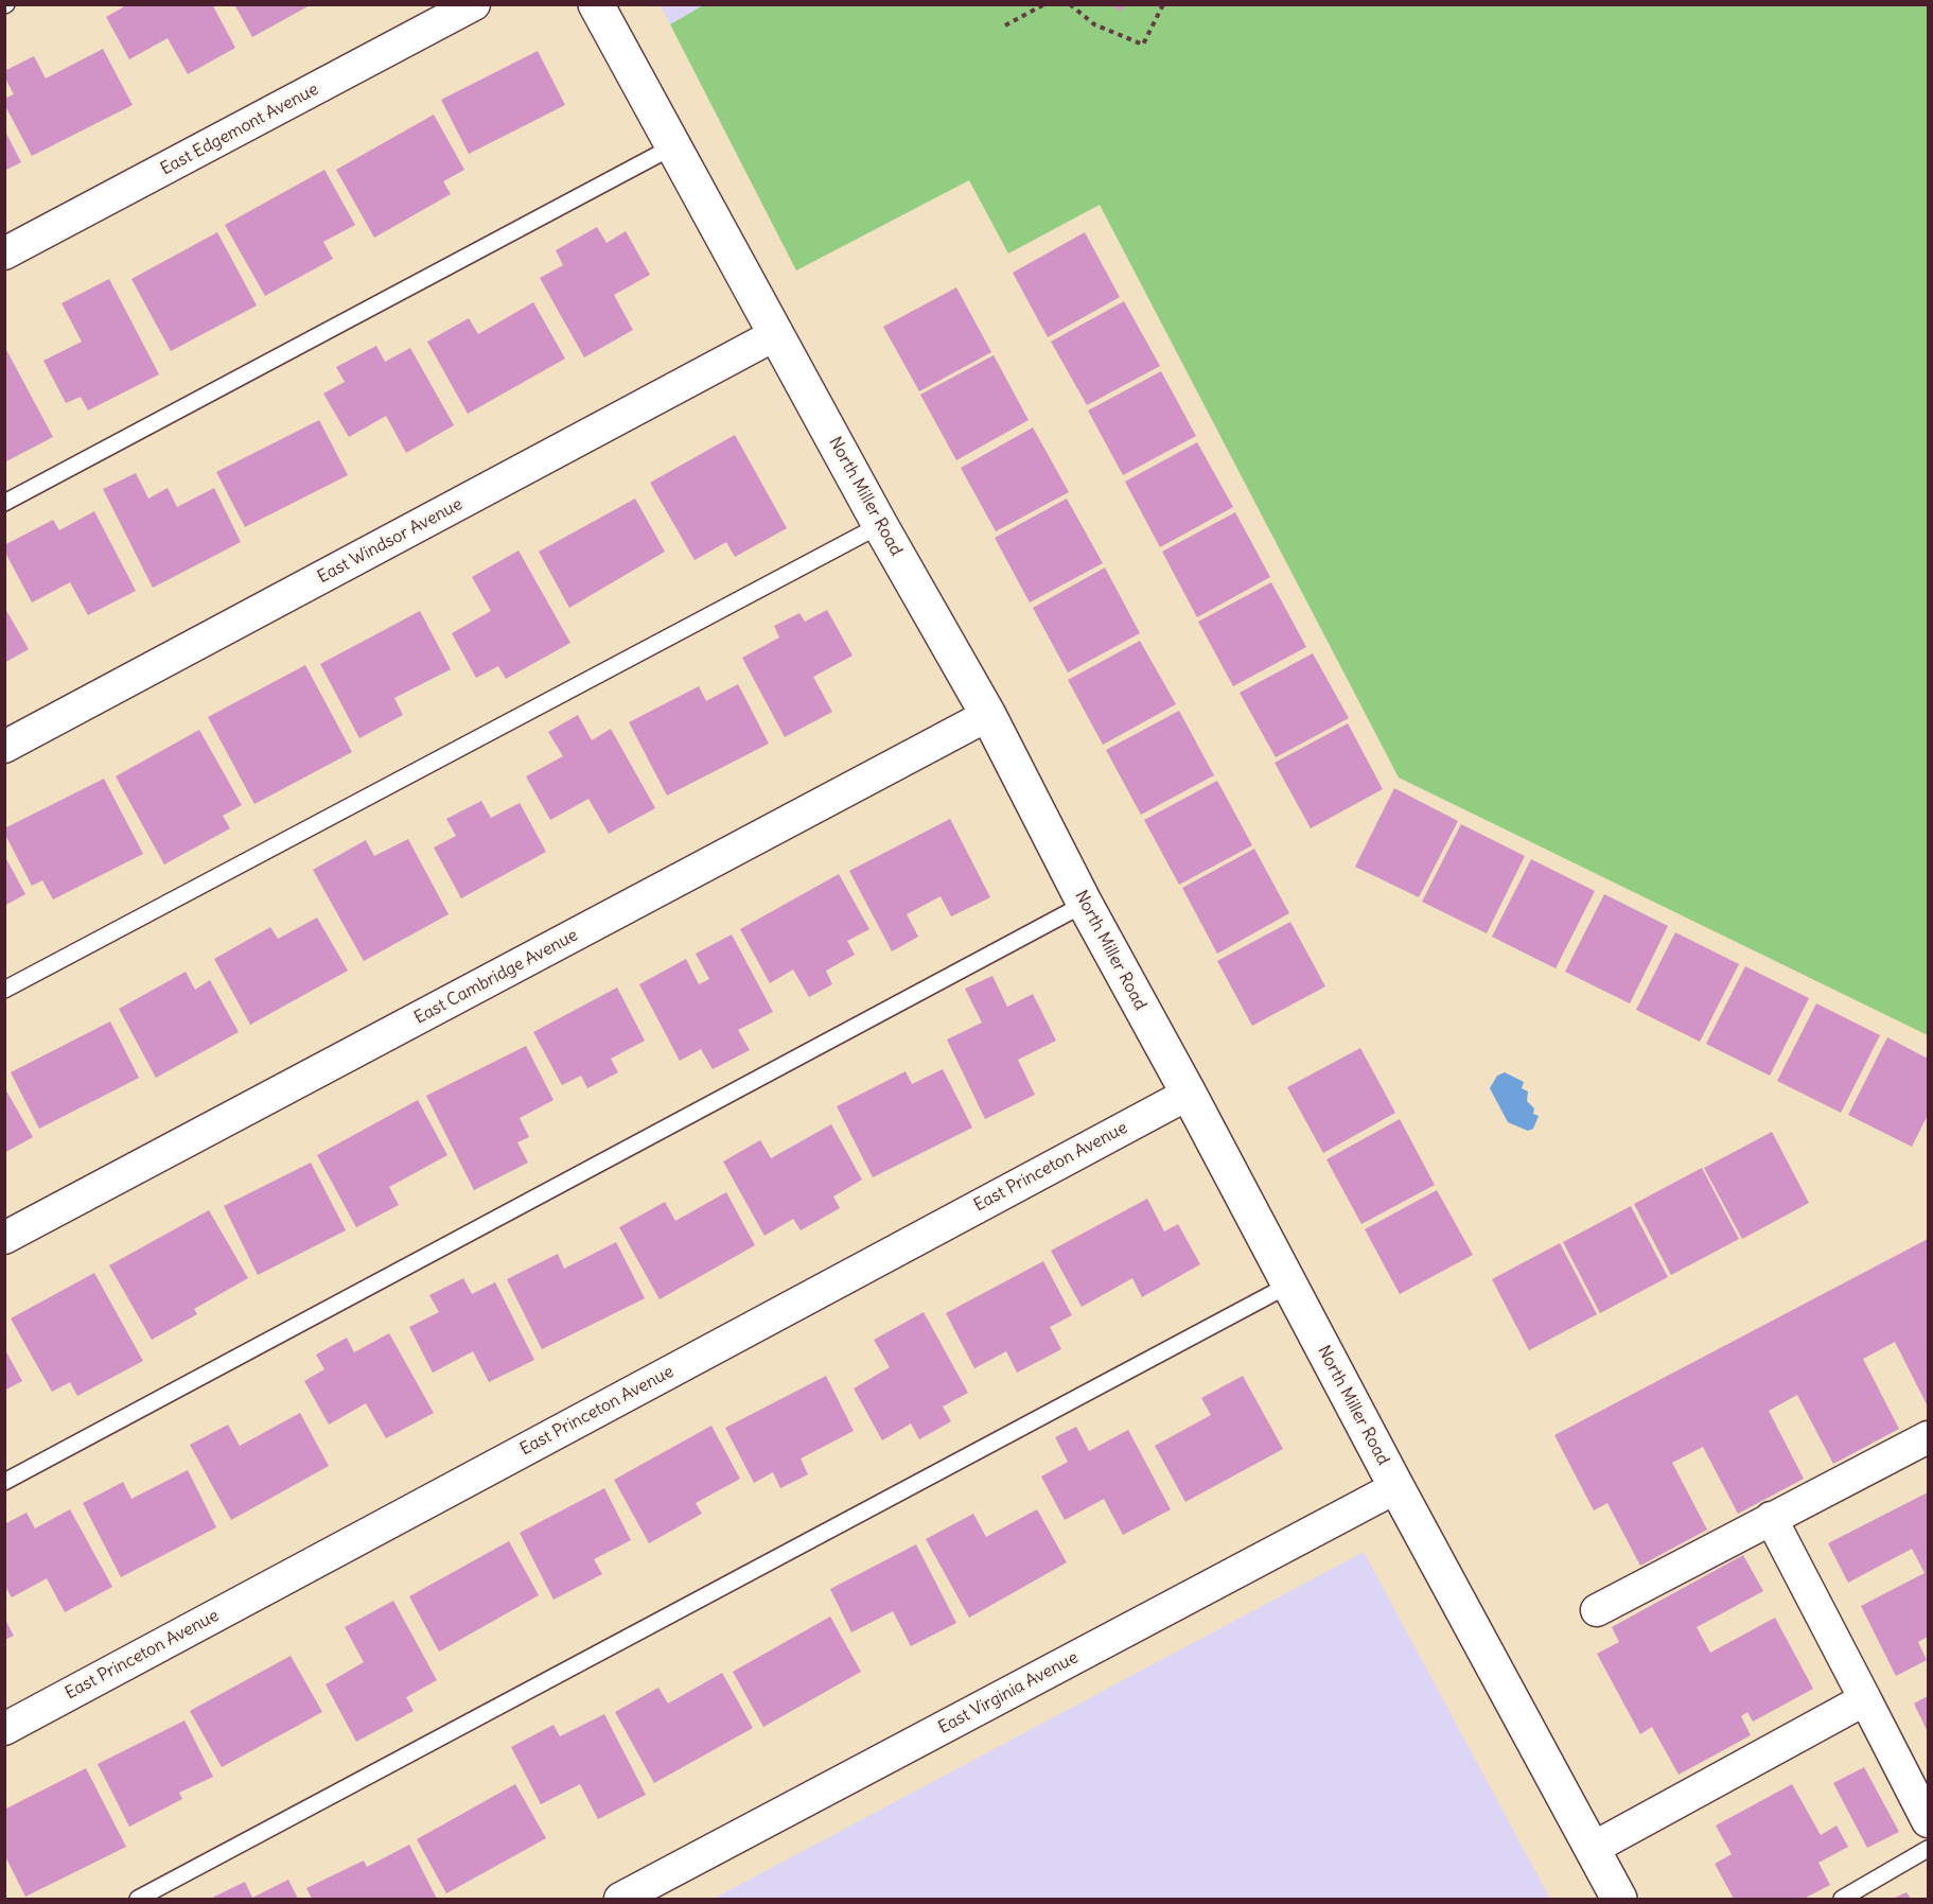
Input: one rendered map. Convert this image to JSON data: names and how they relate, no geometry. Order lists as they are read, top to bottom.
{
  "streets": {
    "street": [
      "East Edgemont Avenue",
      "North Miller Road",
      "East Windsor Avenue",
      "East Cambridge Avenue",
      "East Princeton Avenue",
      "East Virginia Avenue"
    ]
  },
  "crossings": [
    ["North Miller Road", "East Windsor Avenue"],
    ["North Miller Road", "East Cambridge Avenue"],
    ["North Miller Road", "East Princeton Avenue"],
    ["North Miller Road", "East Virginia Avenue"]
  ]
}
